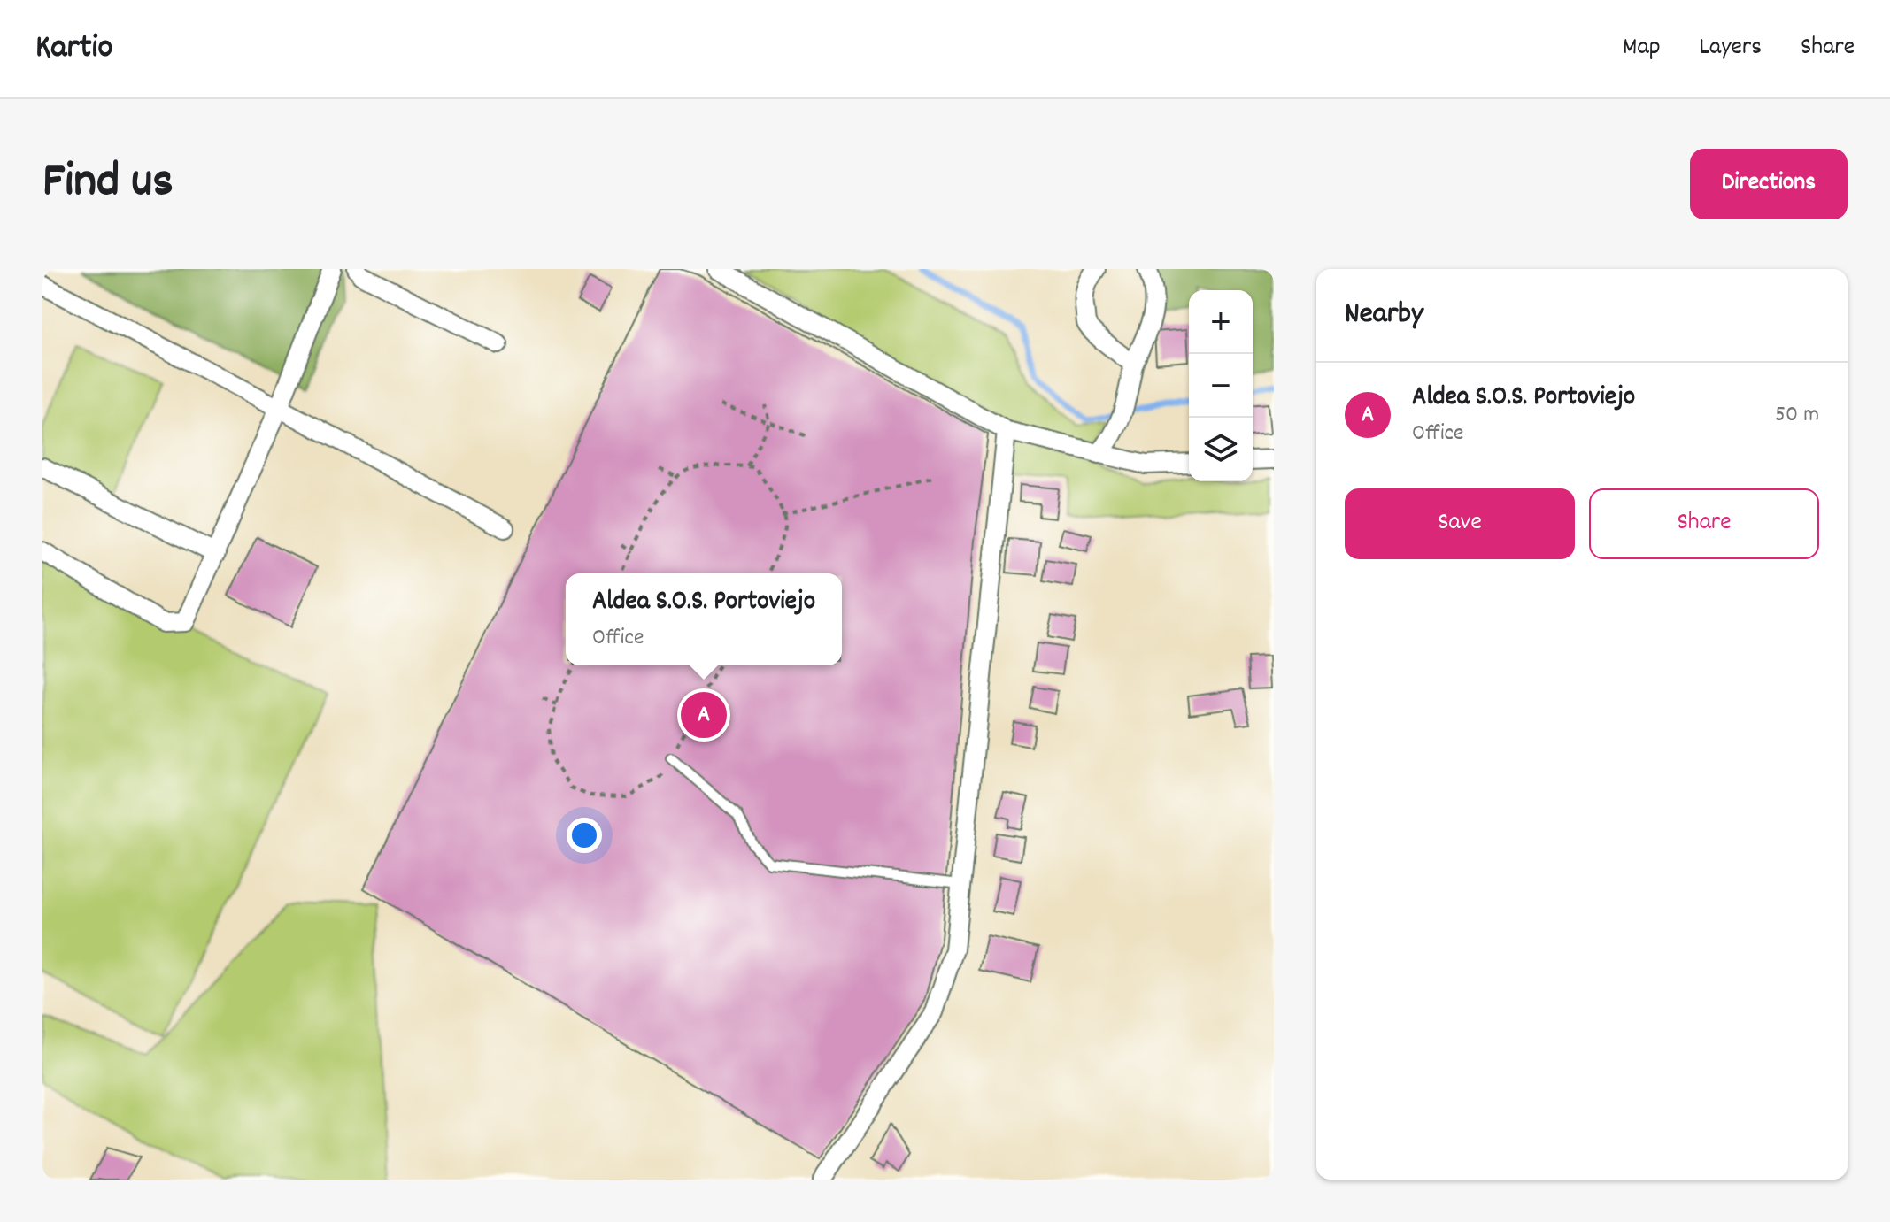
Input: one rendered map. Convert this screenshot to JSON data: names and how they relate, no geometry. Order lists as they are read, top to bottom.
{
  "page": {
    "header": "Kartio",
    "nav": ["Map", "Layers", "Share"],
    "title": "Find us",
    "buttons": [
      "Directions",
      ["Save", "Share"]
    ],
    "heading": "Nearby",
    "map_buttons": ["+", "−"],
    "list": [
      {
        "mark": "A",
        "name": "Aldea S.O.S. Portoviejo",
        "note": "Office",
        "value": "50 m"
      }
    ],
    "popup": ["Aldea S.O.S. Portoviejo", "Office"],
    "pins": "A"
  }
}
